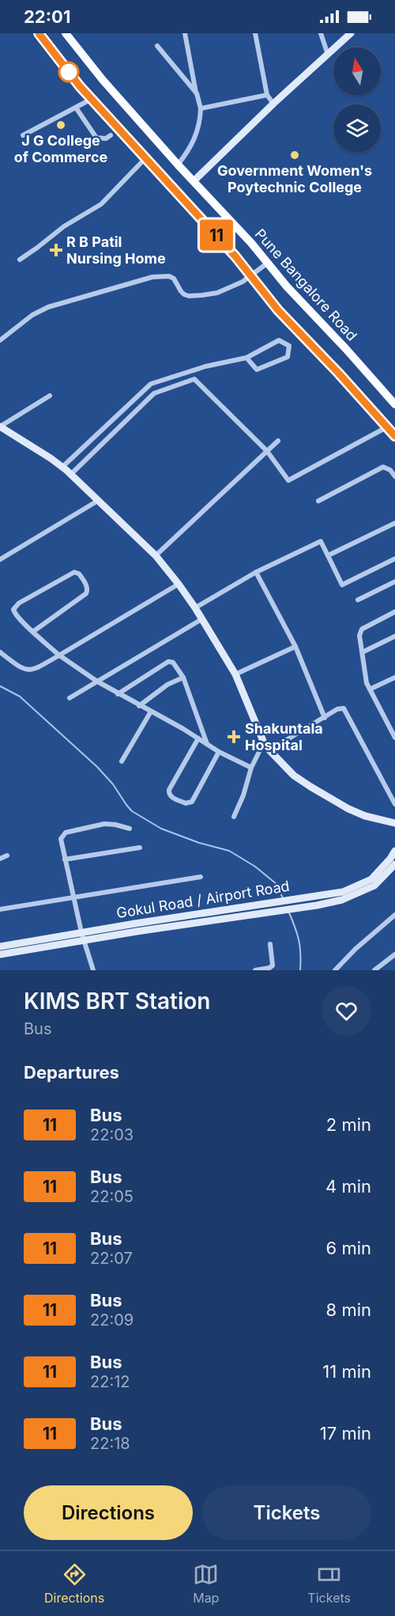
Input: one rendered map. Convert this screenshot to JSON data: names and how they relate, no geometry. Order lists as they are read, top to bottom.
{
  "streets": {
    "main road": ["Pune Bangalore Road", "Gokul Road / Airport Road"]
  },
  "places": {
    "other": ["J G College of Commerce", "Government Women's Poytechnic College"],
    "health": ["R B Patil Nursing Home", "Shakuntala Hospital"]
  },
  "lines": ["bus line 11"],
  "north": "top",
  "page": {
    "status": "22:01",
    "on_map": "11",
    "heading": [
      ["KIMS BRT Station", "Bus"],
      "Departures"
    ],
    "list": [
      {
        "mark": "11",
        "name": "Bus",
        "note": "22:03",
        "value": "2 min"
      },
      {
        "mark": "11",
        "name": "Bus",
        "note": "22:05",
        "value": "4 min"
      },
      {
        "mark": "11",
        "name": "Bus",
        "note": "22:07",
        "value": "6 min"
      },
      {
        "mark": "11",
        "name": "Bus",
        "note": "22:09",
        "value": "8 min"
      },
      {
        "mark": "11",
        "name": "Bus",
        "note": "22:12",
        "value": "11 min"
      },
      {
        "mark": "11",
        "name": "Bus",
        "note": "22:18",
        "value": "17 min"
      }
    ],
    "buttons": ["Directions", "Tickets"],
    "tabs": ["Directions", "Map", "Tickets"]
  }
}
